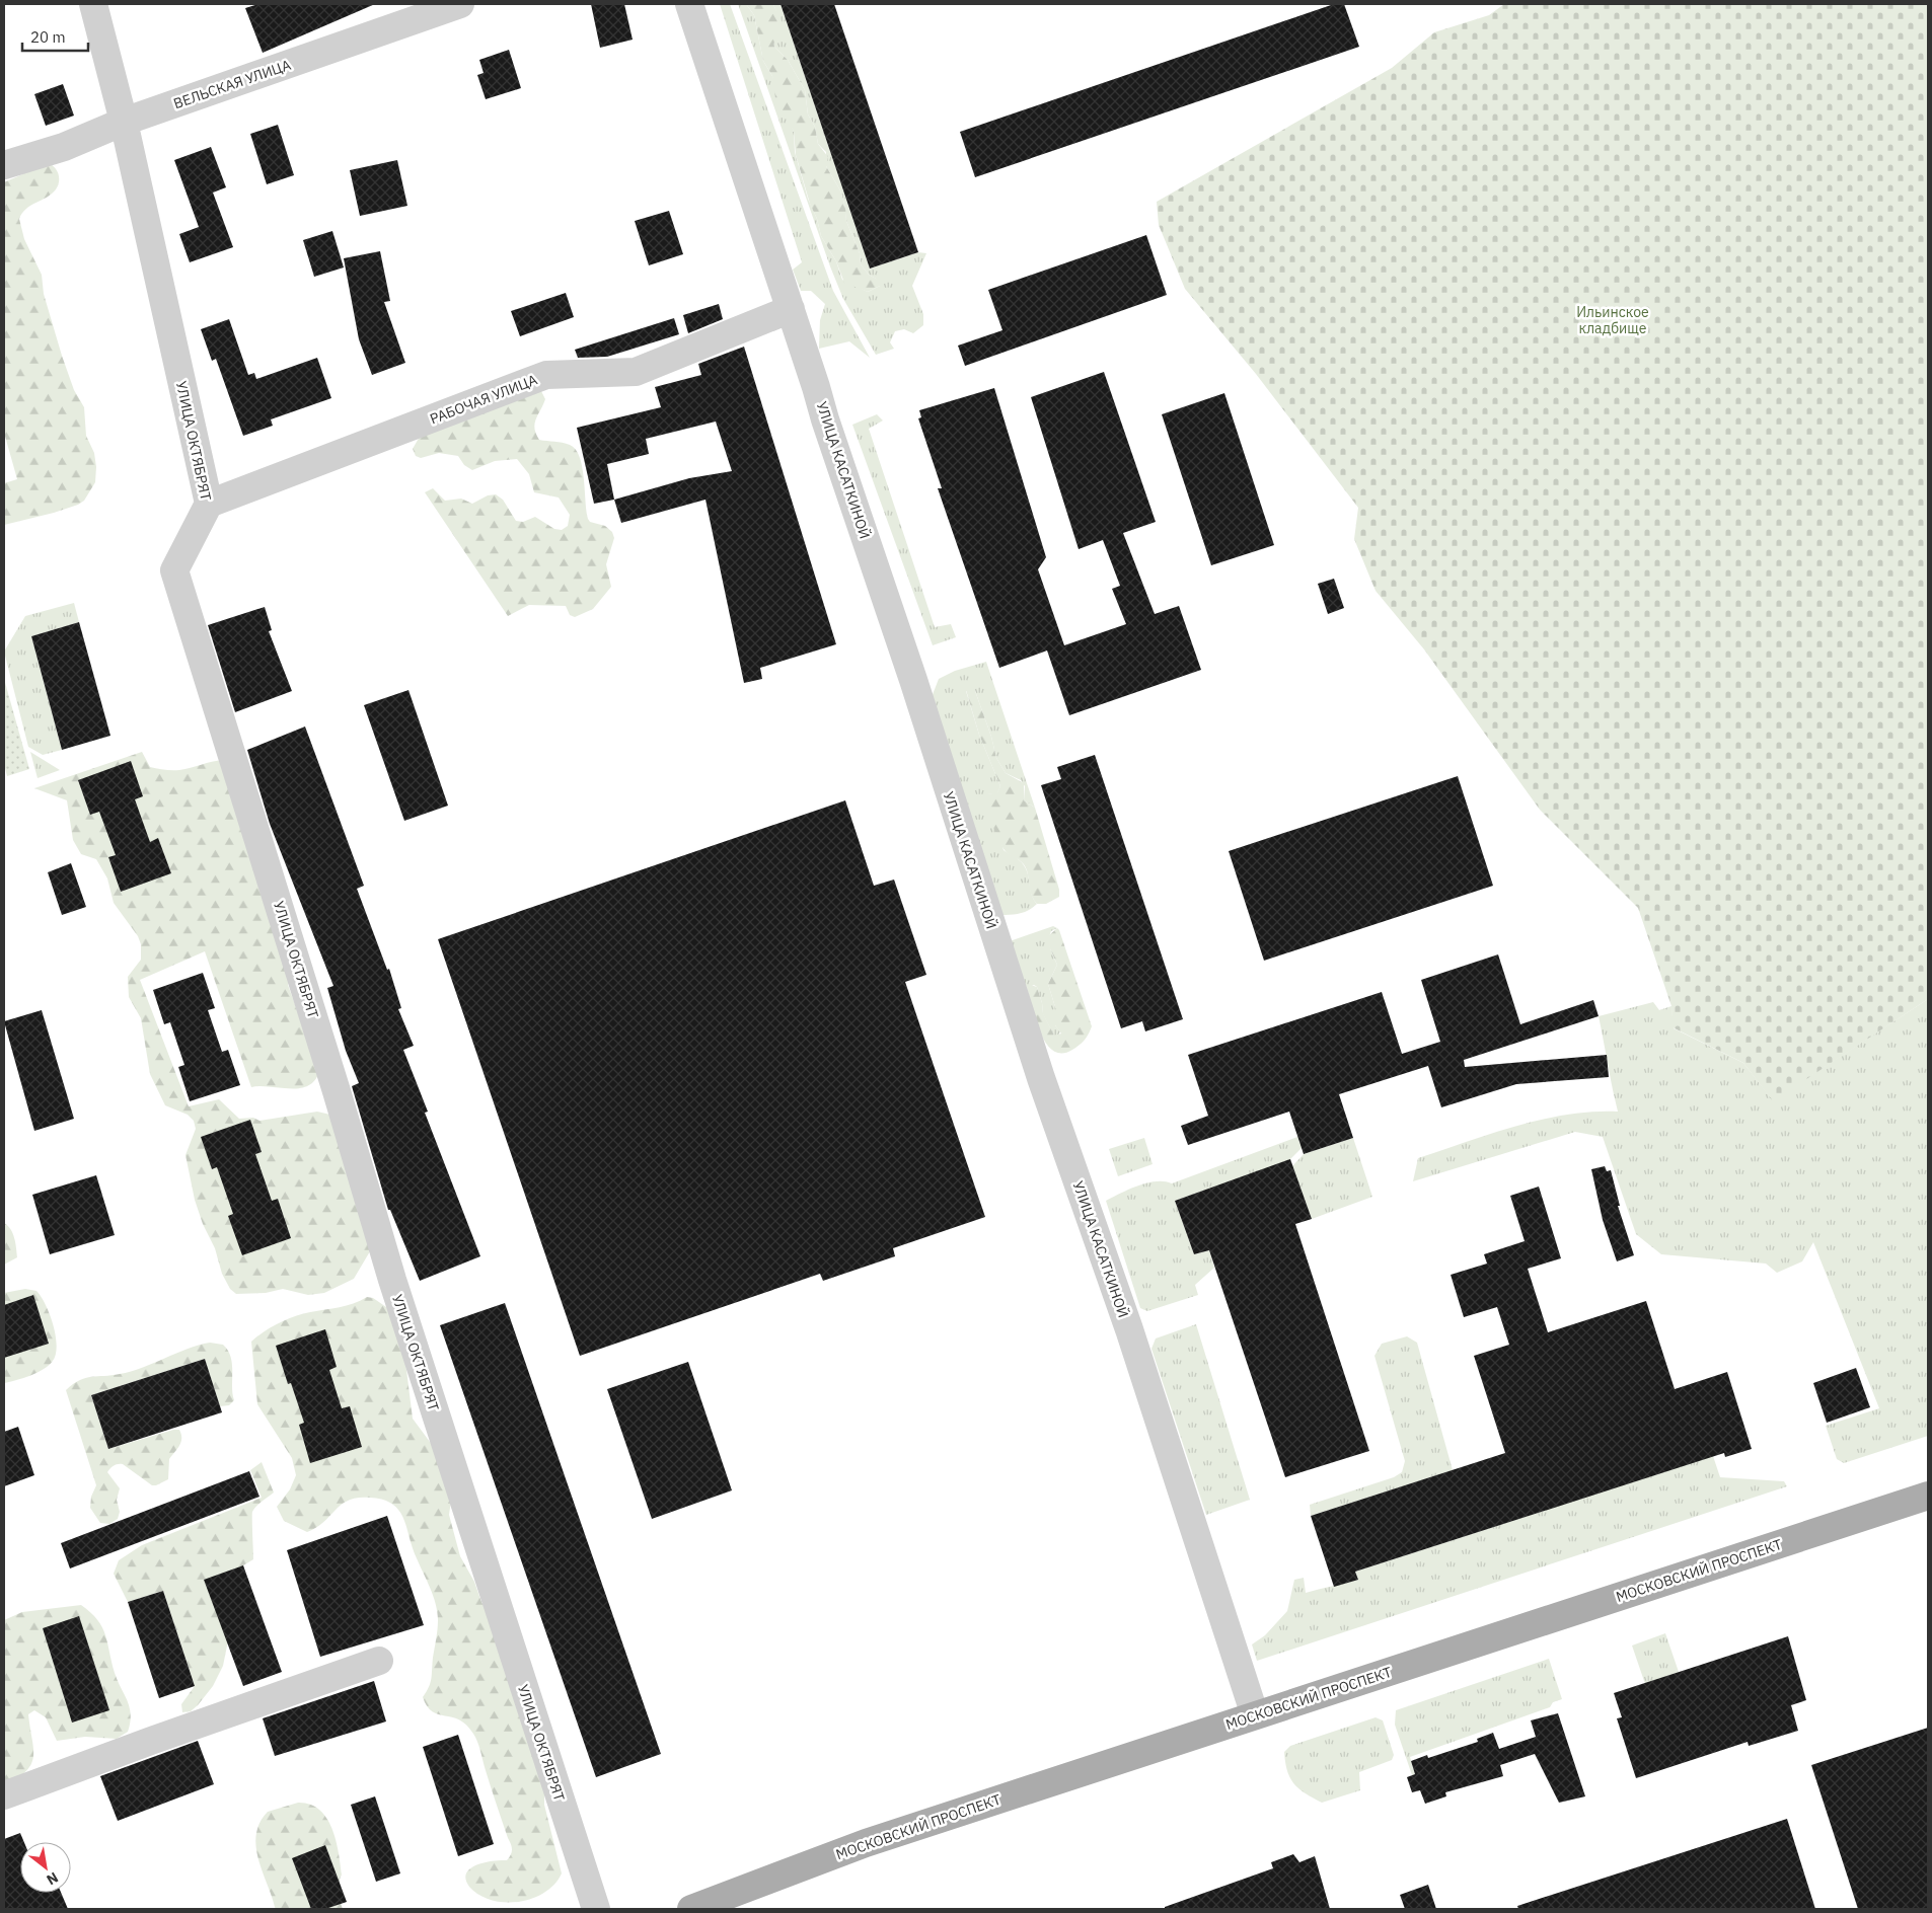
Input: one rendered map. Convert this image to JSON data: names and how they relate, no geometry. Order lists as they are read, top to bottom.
{
  "streets": {
    "main road": ["МОСКОВСКИЙ ПРОСПЕКТ"],
    "street": [
      "ВЕЛЬСКАЯ УЛИЦА",
      "РАБОЧАЯ УЛИЦА",
      "УЛИЦА ОКТЯБРЯТ",
      "УЛИЦА КАСАТКИНОЙ"
    ]
  },
  "crossings": [
    ["ВЕЛЬСКАЯ УЛИЦА", "УЛИЦА ОКТЯБРЯТ"],
    ["РАБОЧАЯ УЛИЦА", "УЛИЦА ОКТЯБРЯТ"],
    ["РАБОЧАЯ УЛИЦА", "УЛИЦА КАСАТКИНОЙ"],
    ["УЛИЦА КАСАТКИНОЙ", "МОСКОВСКИЙ ПРОСПЕКТ"]
  ],
  "parks": ["Ильинское кладбище"],
  "scale_bar": "20 m",
  "north": "bottom right"
}
